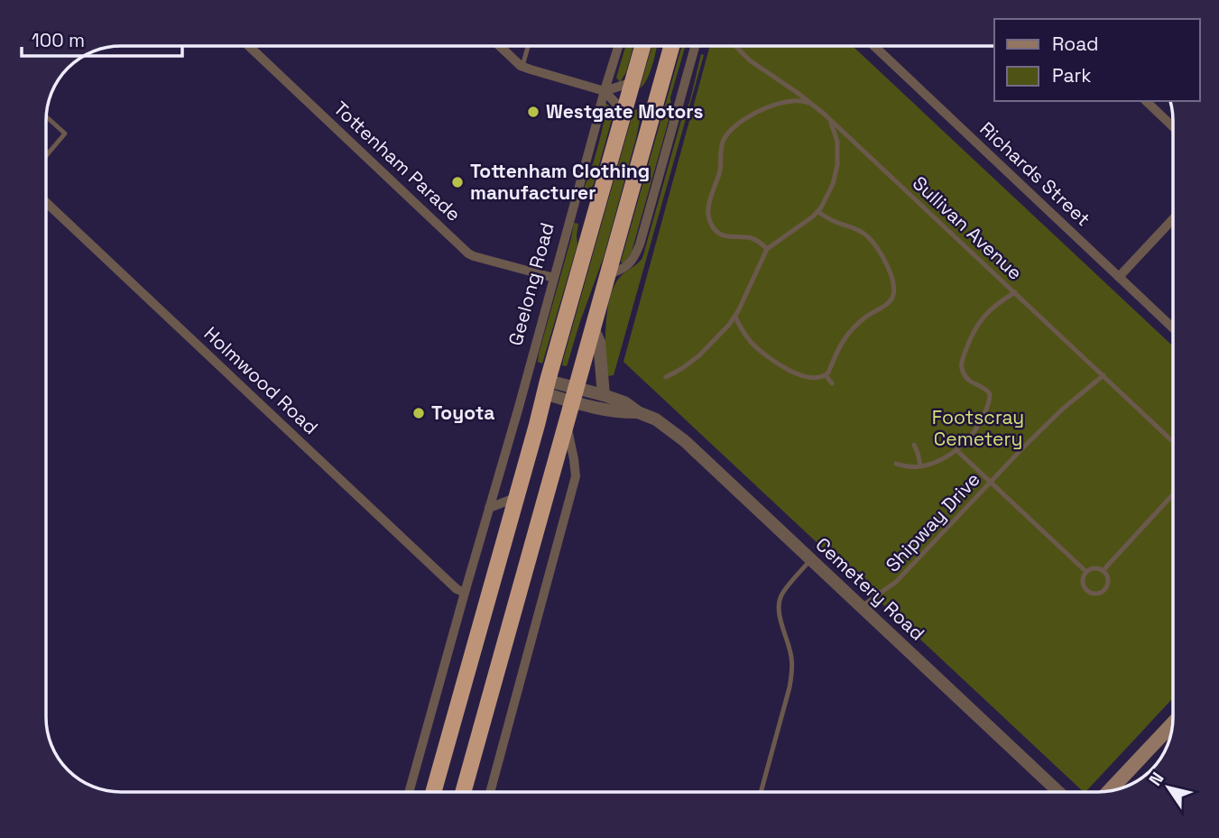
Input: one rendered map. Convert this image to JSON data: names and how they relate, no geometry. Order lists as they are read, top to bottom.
{
  "streets": {
    "street": [
      "Tottenham Parade",
      "Richards Street",
      "Geelong Road",
      "Holmwood Road",
      "Cemetery Road"
    ],
    "lane": ["Sullivan Avenue", "Shipway Drive"]
  },
  "crossings": [
    ["Tottenham Parade", "Geelong Road"],
    ["Sullivan Avenue", "Shipway Drive"],
    ["Geelong Road", "Holmwood Road"],
    ["Geelong Road", "Cemetery Road"],
    ["Shipway Drive", "Cemetery Road"]
  ],
  "parks": ["Footscray Cemetery"],
  "places": ["Westgate Motors", "Tottenham Clothing manufacturer", "Toyota"],
  "legend": ["Road", "Park"],
  "scale_bar": "100 m",
  "north": "top left"
}
